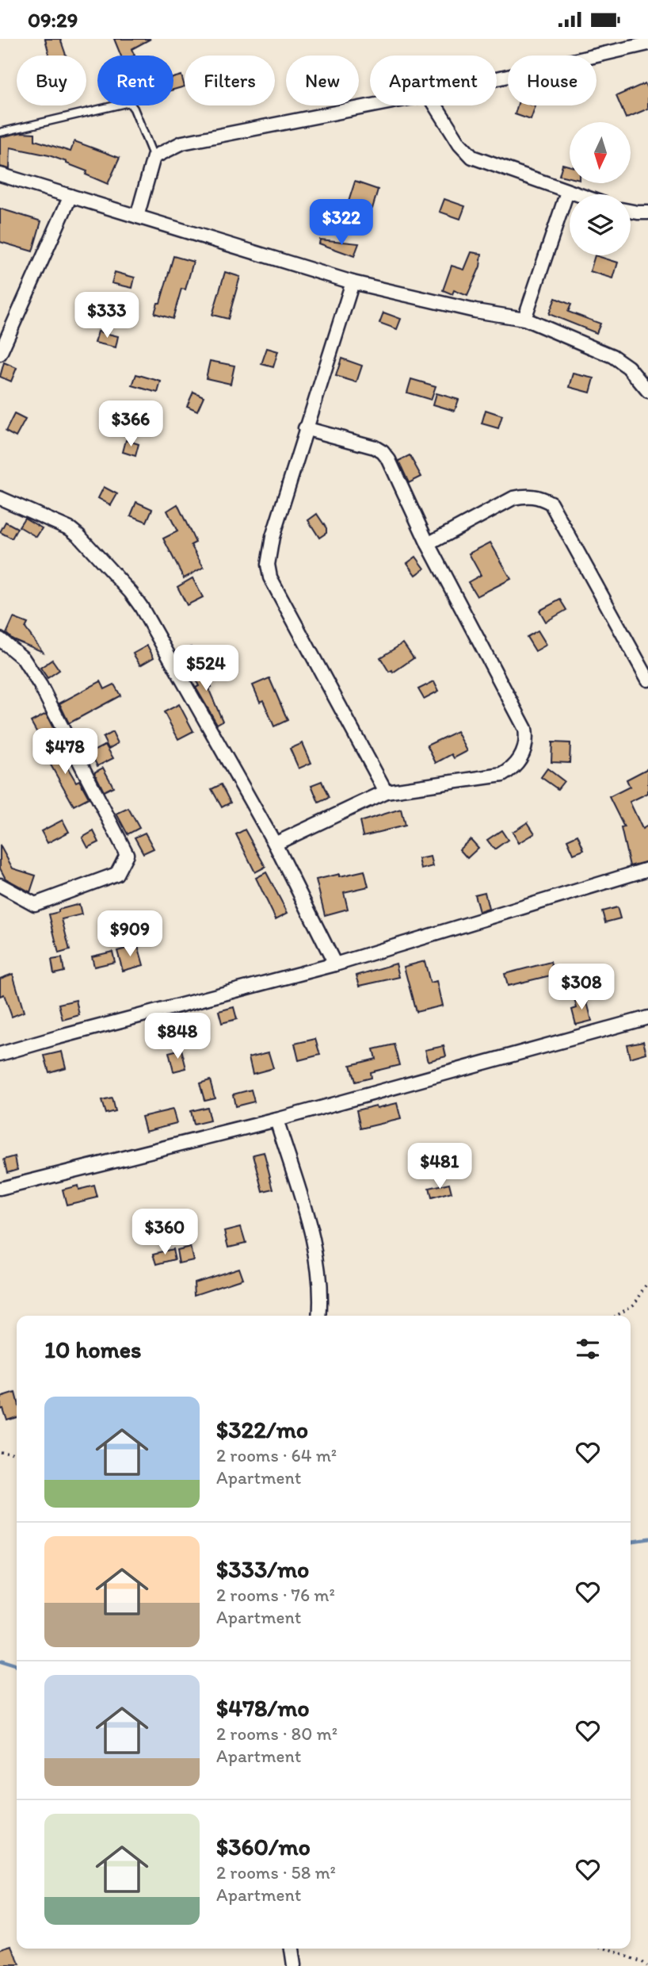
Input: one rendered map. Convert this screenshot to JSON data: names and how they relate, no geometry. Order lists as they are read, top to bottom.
{
  "north": "bottom",
  "page": {
    "status": "09:29",
    "chip": [
      "Buy",
      "Rent",
      "Filters",
      "New",
      "Apartment",
      "House"
    ],
    "price": [
      "$322",
      "$333",
      "$366",
      "$524",
      "$478",
      "$909",
      "$308",
      "$848",
      "$481",
      "$360"
    ],
    "heading": "10 homes",
    "list": [
      {
        "name": "$322/mo",
        "note": "2 rooms · 64 m² · Apartment"
      },
      {
        "name": "$333/mo",
        "note": "2 rooms · 76 m² · Apartment"
      },
      {
        "name": "$478/mo",
        "note": "2 rooms · 80 m² · Apartment"
      },
      {
        "name": "$360/mo",
        "note": "2 rooms · 58 m² · Apartment"
      }
    ]
  }
}
